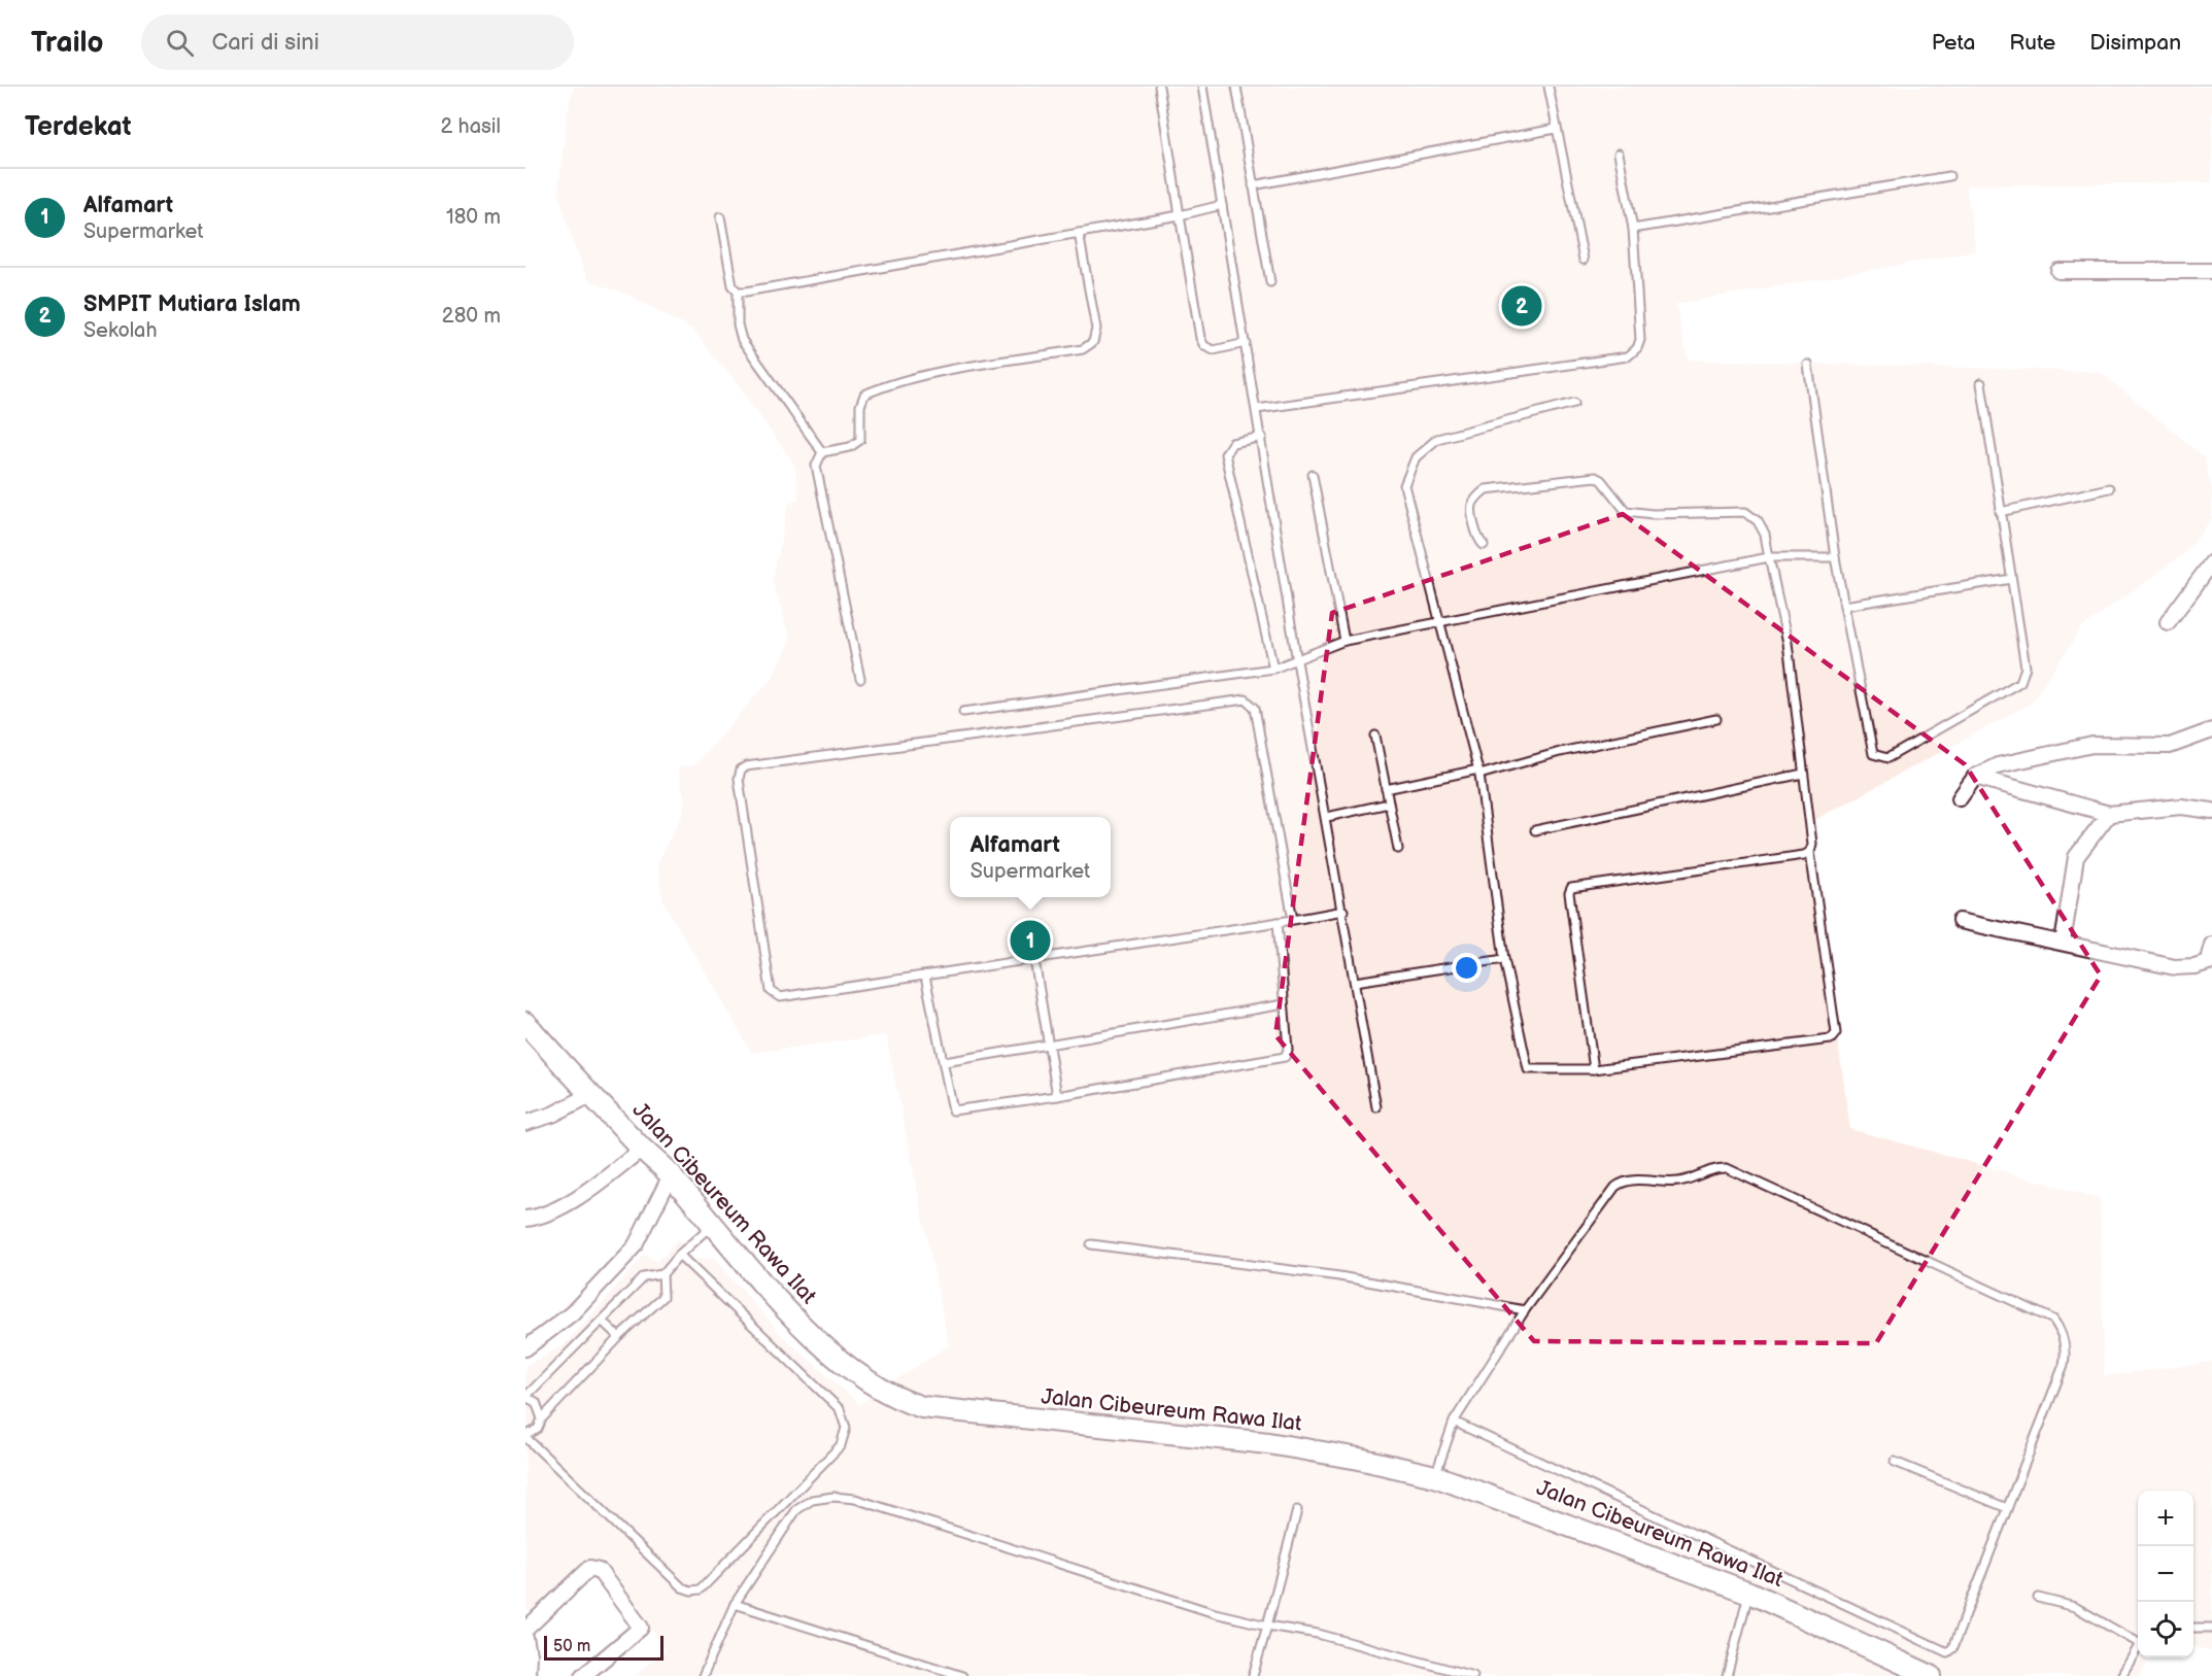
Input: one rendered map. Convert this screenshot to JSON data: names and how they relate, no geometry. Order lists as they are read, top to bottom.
{
  "streets": {
    "street": ["Jalan Cibeureum Rawa Ilat"]
  },
  "scale_bar": "50 m",
  "page": {
    "header": "Trailo",
    "search": "Cari di sini",
    "nav": ["Peta", "Rute", "Disimpan"],
    "heading": ["Terdekat", "2 hasil"],
    "list": [
      {
        "mark": "1",
        "name": "Alfamart",
        "note": "Supermarket",
        "value": "180 m"
      },
      {
        "mark": "2",
        "name": "SMPIT Mutiara Islam",
        "note": "Sekolah",
        "value": "280 m"
      }
    ],
    "pins": ["2", "1"],
    "popup": ["Alfamart", "Supermarket"],
    "map_buttons": ["+", "−"],
    "scale": "50 m"
  }
}
